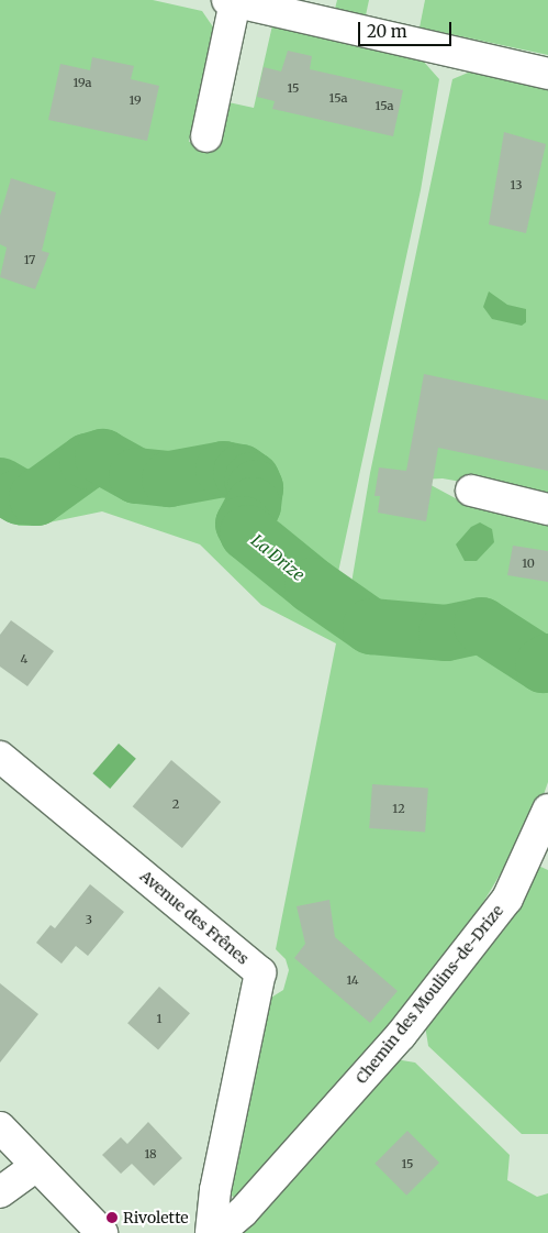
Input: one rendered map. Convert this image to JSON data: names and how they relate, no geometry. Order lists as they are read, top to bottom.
{
  "streets": {
    "street": ["Avenue des Frênes", "Chemin des Moulins-de-Drize"]
  },
  "water": ["La Drize"],
  "places": ["Rivolette"],
  "house_numbers": [
    "19a",
    "15",
    "15a",
    "19",
    "15a",
    "13",
    "17",
    "10",
    "4",
    "2",
    "12",
    "3",
    "14",
    "1",
    "18",
    "15"
  ],
  "scale_bar": "20 m"
}
